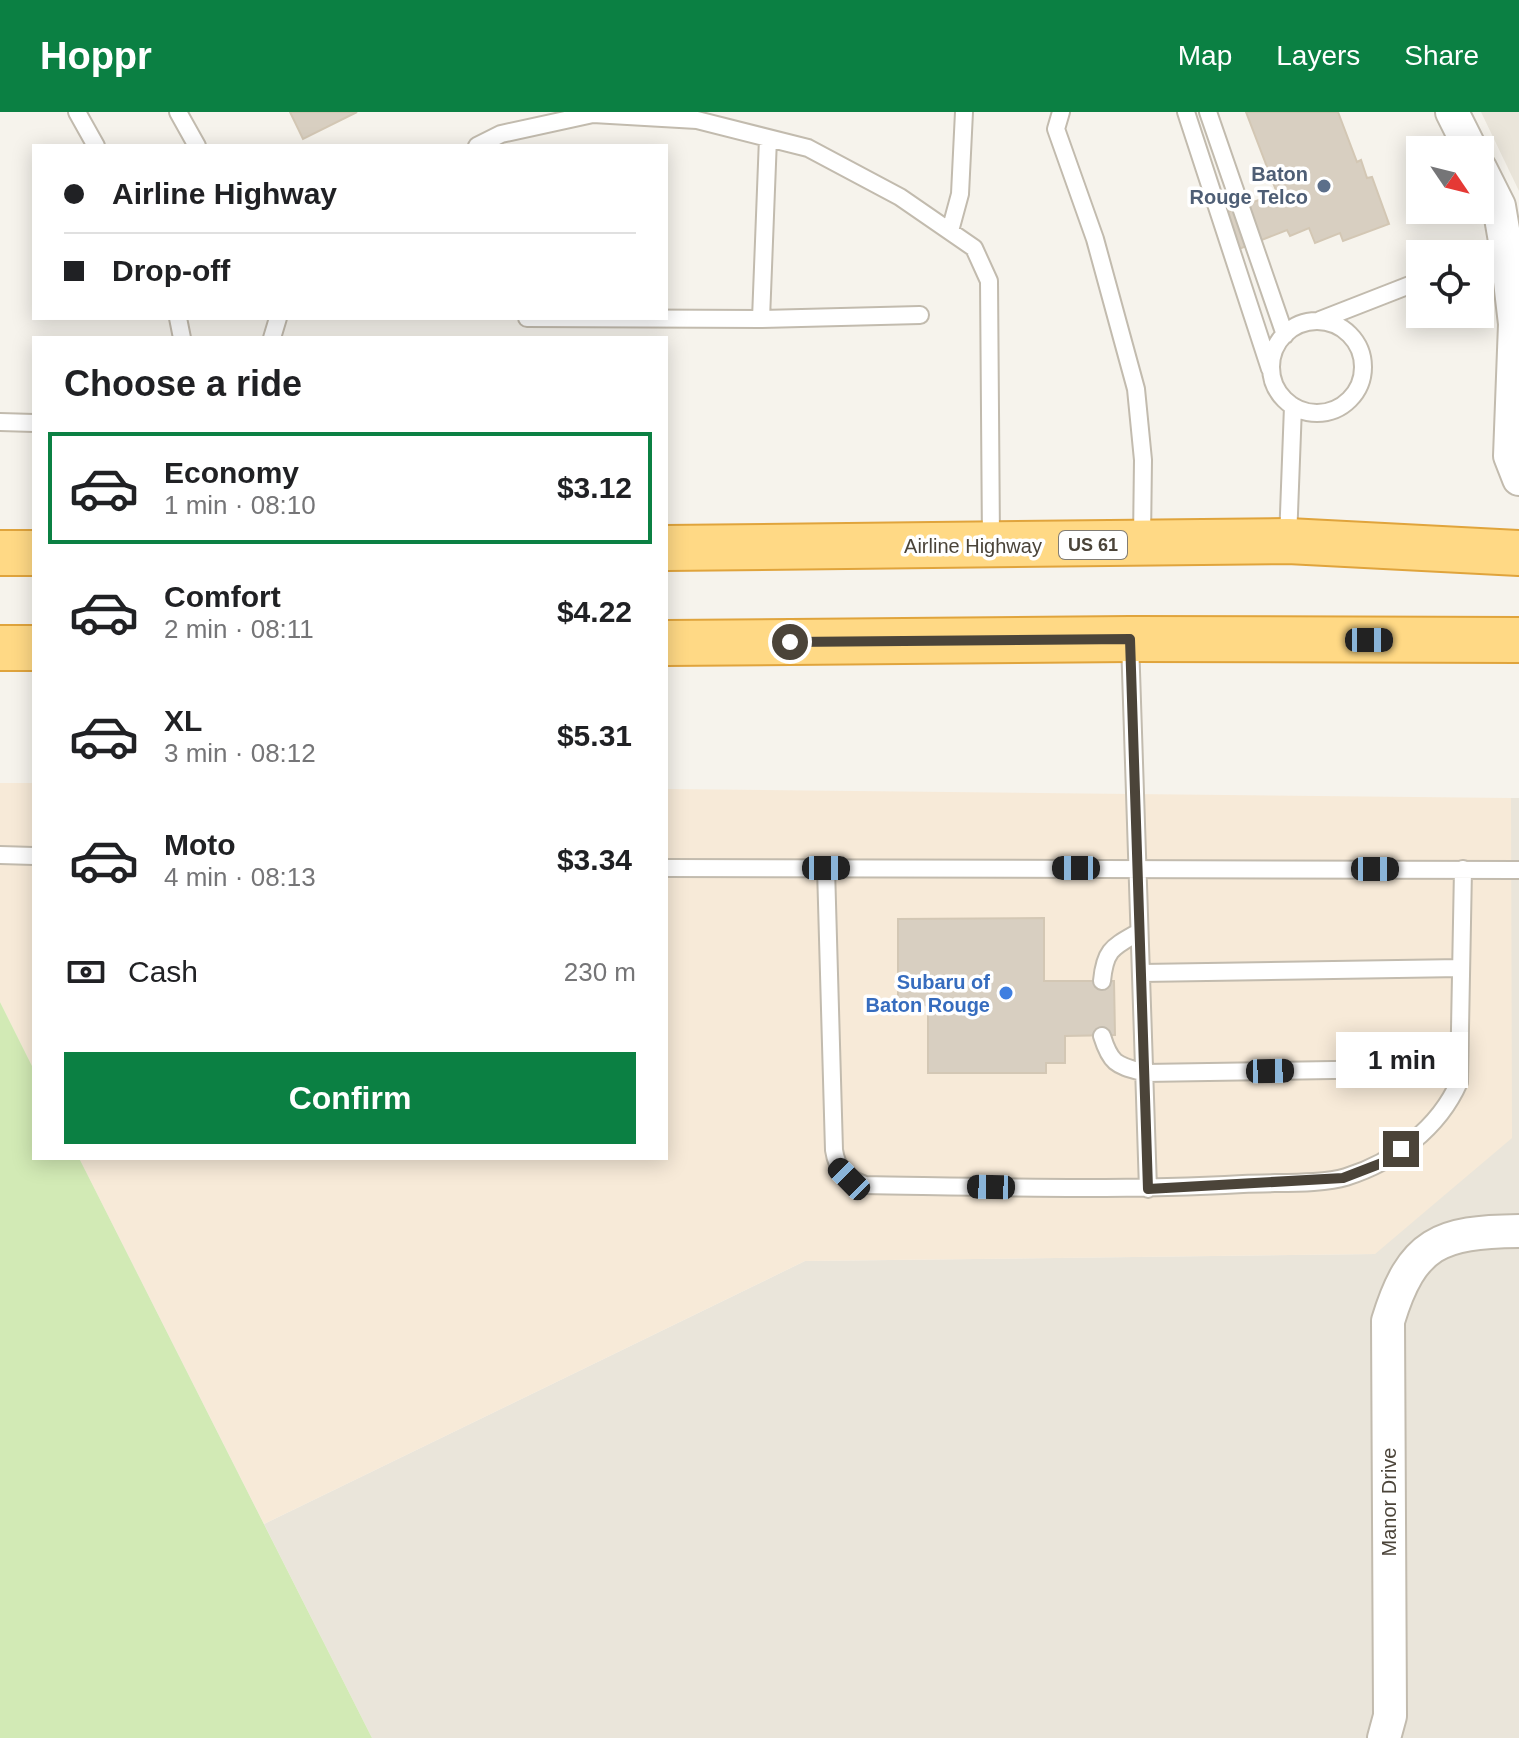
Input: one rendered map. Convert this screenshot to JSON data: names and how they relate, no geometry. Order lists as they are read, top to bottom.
{
  "streets": {
    "highway": ["US 61", "Airline Highway"],
    "street": ["Manor Drive"]
  },
  "places": ["Baton Rouge Telco", "Subaru of Baton Rouge"],
  "north": "bottom right",
  "page": {
    "header": "Hoppr",
    "nav": ["Map", "Layers", "Share"],
    "banner": ["Airline Highway", "Drop-off"],
    "heading": "Choose a ride",
    "list": [
      {
        "name": "Economy",
        "note": "1 min · 08:10",
        "value": "$3.12"
      },
      {
        "name": "Comfort",
        "note": "2 min · 08:11",
        "value": "$4.22"
      },
      {
        "name": "XL",
        "note": "3 min · 08:12",
        "value": "$5.31"
      },
      {
        "name": "Moto",
        "note": "4 min · 08:13",
        "value": "$3.34"
      }
    ],
    "pay": ["Cash", "230 m"],
    "bubble": "1 min",
    "buttons": "Confirm"
  }
}
